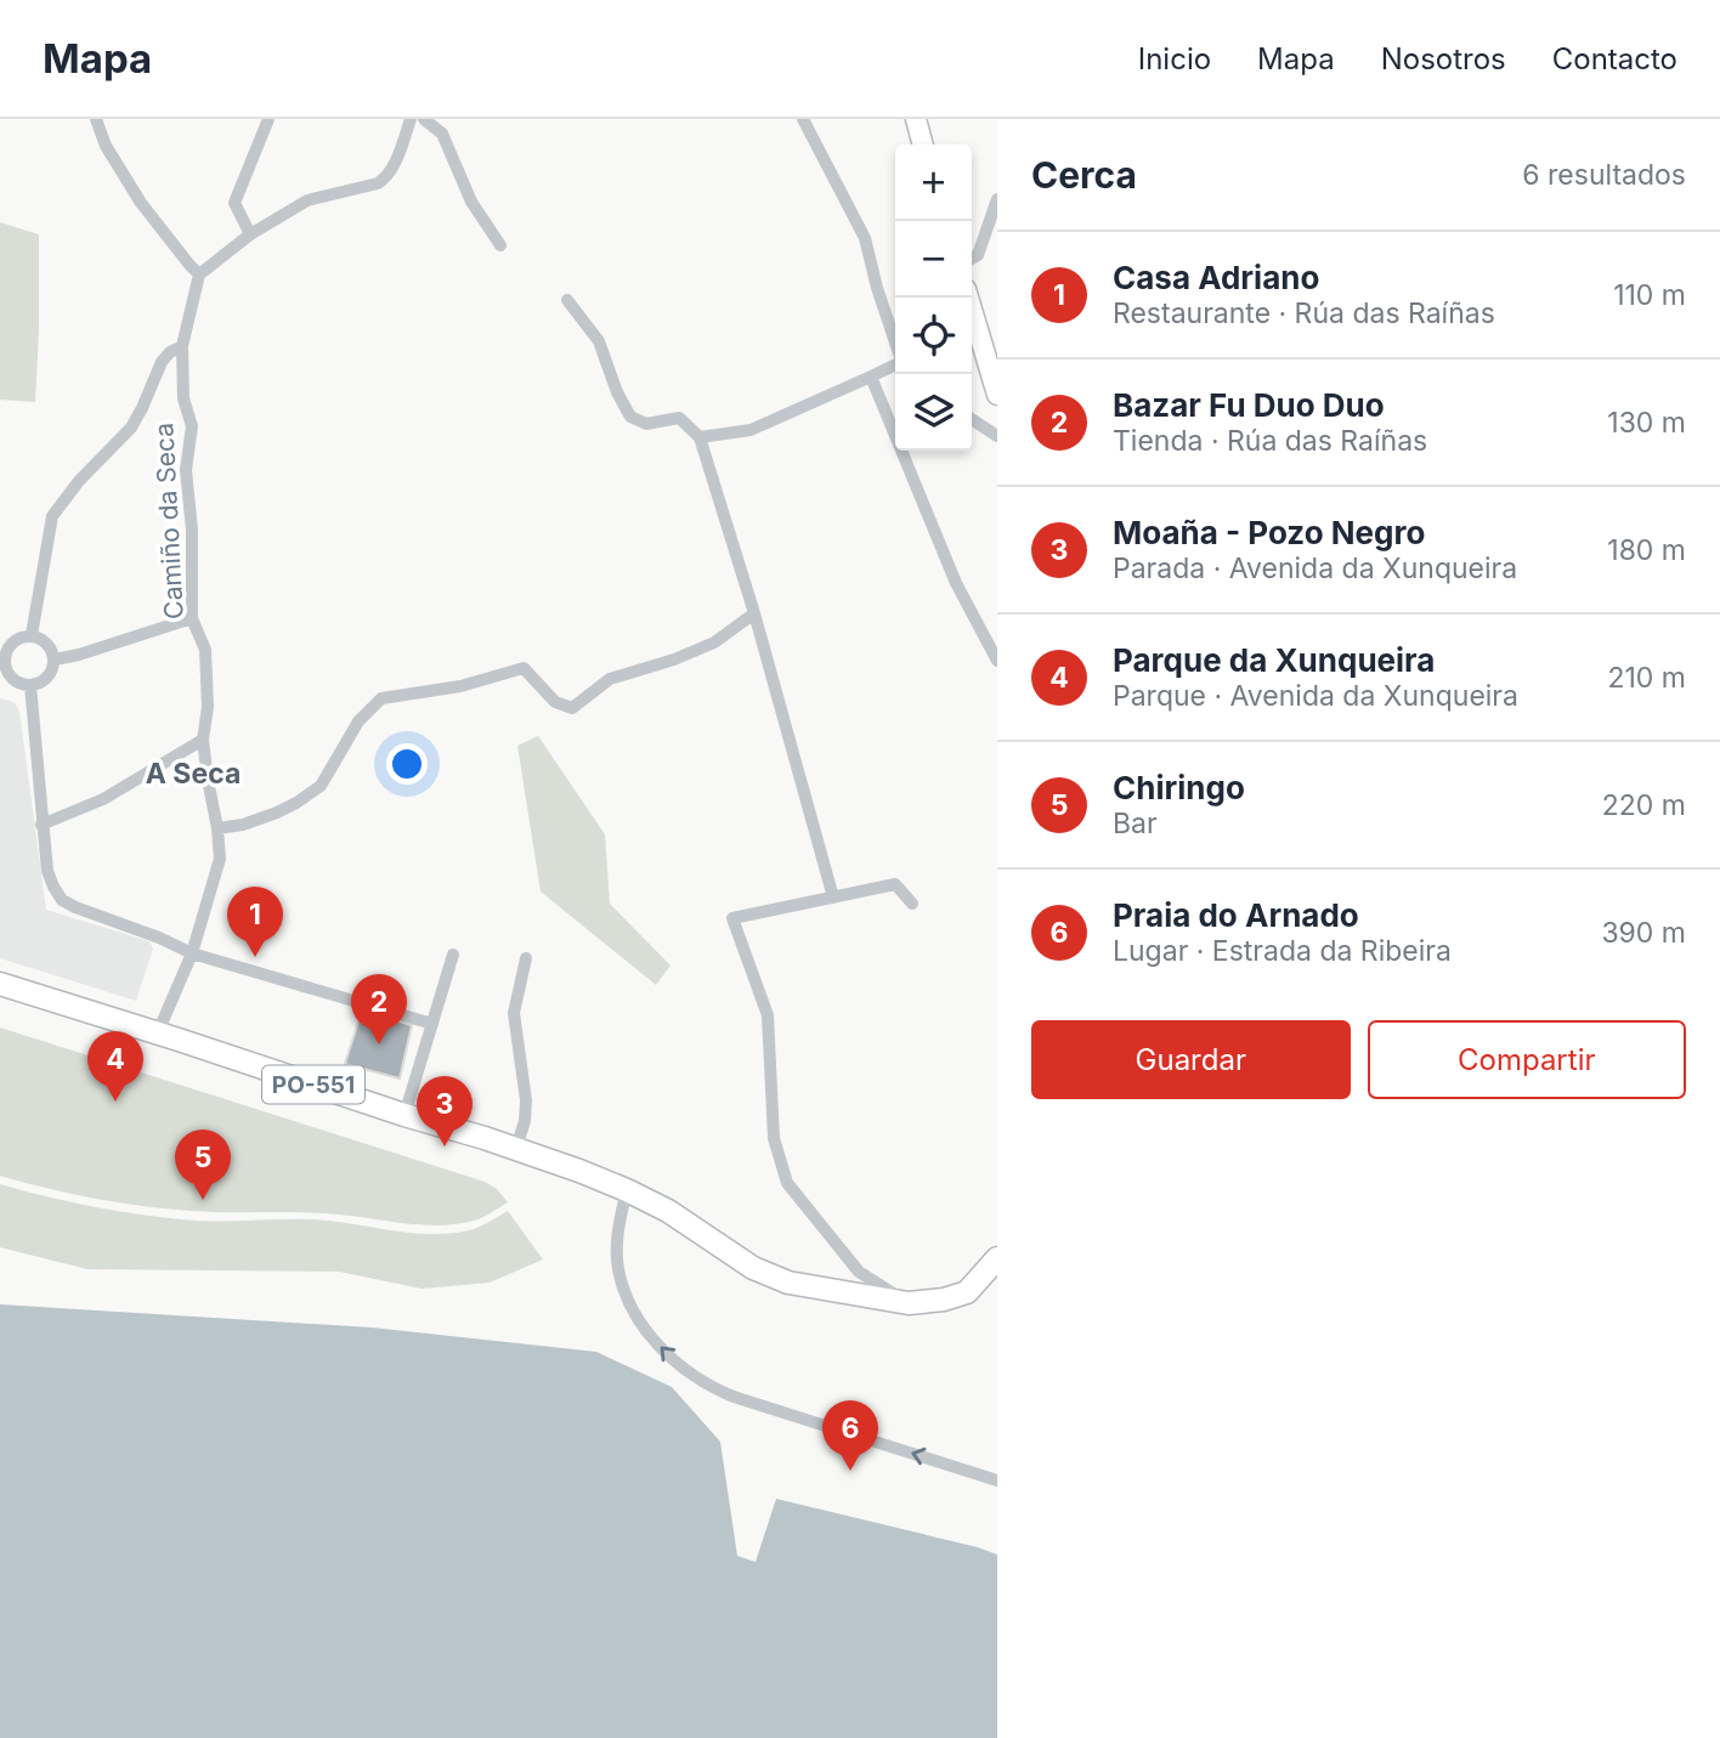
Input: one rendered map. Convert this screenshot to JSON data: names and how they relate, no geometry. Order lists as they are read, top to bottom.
{
  "streets": {
    "main road": ["PO-551"],
    "street": ["Camiño da Seca"]
  },
  "crossings": [
    ["Camiño da Seca", "PO-551"]
  ],
  "districts": ["A Seca"],
  "page": {
    "header": "Mapa",
    "nav": [
      "Inicio",
      "Mapa",
      "Nosotros",
      "Contacto"
    ],
    "heading": ["Cerca", "6 resultados"],
    "map_buttons": ["+", "−"],
    "list": [
      {
        "mark": "1",
        "name": "Casa Adriano",
        "note": "Restaurante · Rúa das Raíñas",
        "value": "110 m"
      },
      {
        "mark": "2",
        "name": "Bazar Fu Duo Duo",
        "note": "Tienda · Rúa das Raíñas",
        "value": "130 m"
      },
      {
        "mark": "3",
        "name": "Moaña - Pozo Negro",
        "note": "Parada · Avenida da Xunqueira",
        "value": "180 m"
      },
      {
        "mark": "4",
        "name": "Parque da Xunqueira",
        "note": "Parque · Avenida da Xunqueira",
        "value": "210 m"
      },
      {
        "mark": "5",
        "name": "Chiringo",
        "note": "Bar",
        "value": "220 m"
      },
      {
        "mark": "6",
        "name": "Praia do Arnado",
        "note": "Lugar · Estrada da Ribeira",
        "value": "390 m"
      }
    ],
    "pins": [
      "1",
      "2",
      "4",
      "3",
      "5",
      "6"
    ],
    "buttons": ["Guardar", "Compartir"]
  }
}
